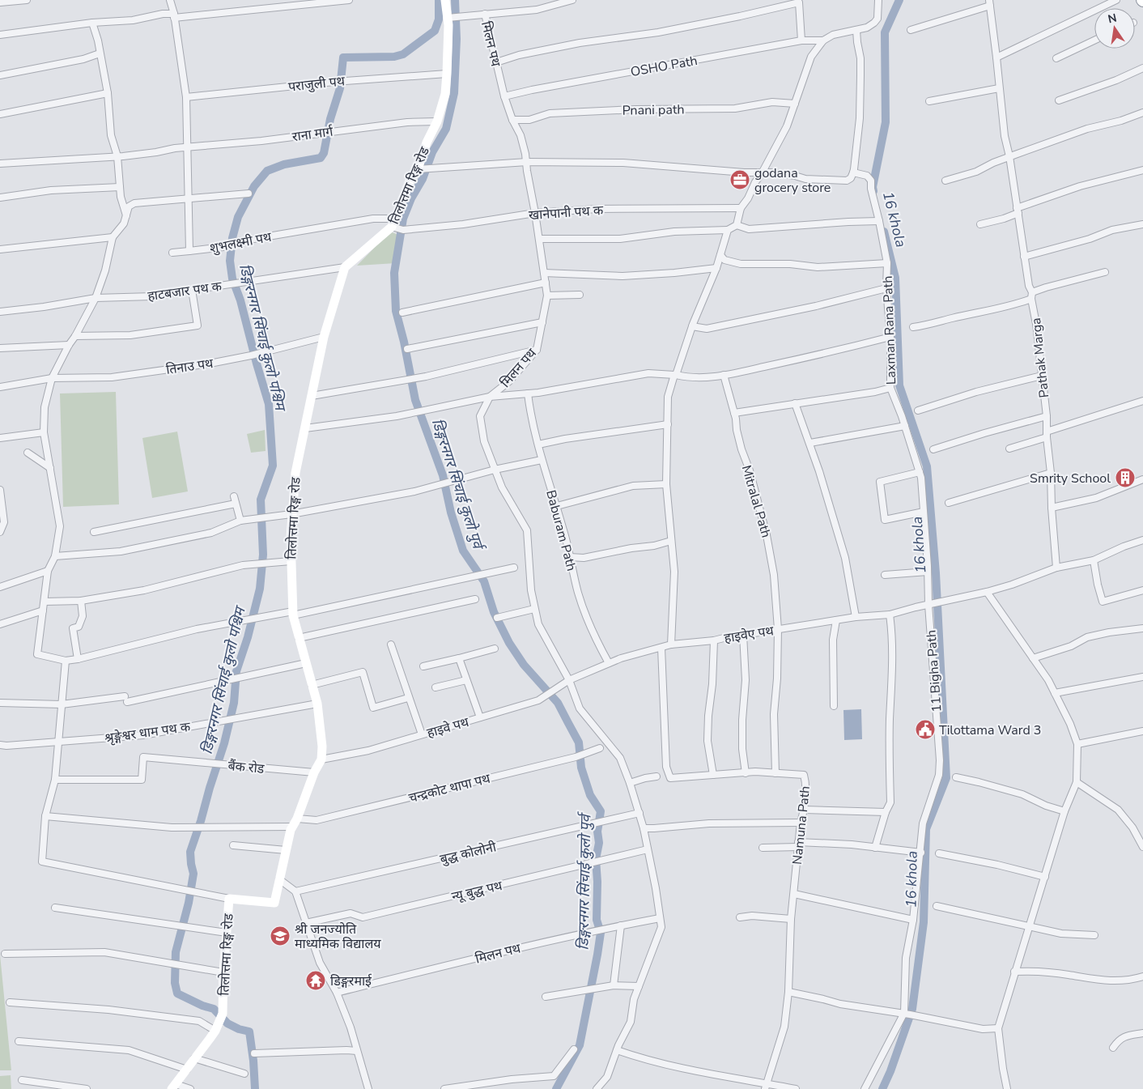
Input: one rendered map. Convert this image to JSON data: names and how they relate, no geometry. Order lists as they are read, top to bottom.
{
  "streets": {
    "street": [
      "मिलन पथ",
      "OSHO Path",
      "पराजुली पथ",
      "Pnani path",
      "राना मार्ग",
      "तिलोत्तमा रिङ्ग रोड",
      "खानेपानी पथ क",
      "शुभलक्ष्मी पथ",
      "हाटबजार पथ क",
      "Laxman Rana Path",
      "Pathak Marga",
      "तिनाउ पथ",
      "Mitralal Path",
      "Baburam Path",
      "हाइवेए पथ",
      "11 Bigha Path",
      "हाइवे पथ",
      "श्रृङ्गेश्वर धाम पथ क",
      "बैंक रोड",
      "चन्द्रकोट थापा पथ",
      "Namuna Path",
      "बुद्ध कोलोनी",
      "न्यू बुद्ध पथ"
    ]
  },
  "crossings": [
    ["मिलन पथ", "OSHO Path"],
    ["मिलन पथ", "Pnani path"],
    ["मिलन पथ", "खानेपानी पथ क"],
    ["मिलन पथ", "हाइवेए पथ"],
    ["मिलन पथ", "हाइवे पथ"],
    ["मिलन पथ", "बुद्ध कोलोनी"],
    ["मिलन पथ", "न्यू बुद्ध पथ"],
    ["पराजुली पथ", "तिलोत्तमा रिङ्ग रोड"],
    ["पराजुली पथ", "शुभलक्ष्मी पथ"],
    ["राना मार्ग", "तिलोत्तमा रिङ्ग रोड"],
    ["राना मार्ग", "शुभलक्ष्मी पथ"],
    ["तिलोत्तमा रिङ्ग रोड", "खानेपानी पथ क"],
    ["तिलोत्तमा रिङ्ग रोड", "शुभलक्ष्मी पथ"],
    ["तिलोत्तमा रिङ्ग रोड", "हाटबजार पथ क"],
    ["तिलोत्तमा रिङ्ग रोड", "तिनाउ पथ"],
    ["तिलोत्तमा रिङ्ग रोड", "हाइवे पथ"],
    ["तिलोत्तमा रिङ्ग रोड", "श्रृङ्गेश्वर धाम पथ क"],
    ["तिलोत्तमा रिङ्ग रोड", "बैंक रोड"],
    ["तिलोत्तमा रिङ्ग रोड", "चन्द्रकोट थापा पथ"],
    ["खानेपानी पथ क", "शुभलक्ष्मी पथ"],
    ["Laxman Rana Path", "हाइवेए पथ"],
    ["Laxman Rana Path", "11 Bigha Path"],
    ["Pathak Marga", "हाइवेए पथ"],
    ["Mitralal Path", "हाइवेए पथ"],
    ["Mitralal Path", "Namuna Path"],
    ["Baburam Path", "हाइवेए पथ"],
    ["हाइवेए पथ", "11 Bigha Path"],
    ["हाइवेए पथ", "हाइवे पथ"],
    ["हाइवेए पथ", "Namuna Path"]
  ],
  "water": ["16 khola", "डिङ्गरनगर सिंचाई कुलो पश्चिम", "डिङ्गरनगर सिंचाई कुलो पुर्व"],
  "places": {
    "office": ["godana grocery store"],
    "building": ["Smrity School"],
    "public building": ["Tilottama Ward 3"],
    "school or university": ["श्री जनज्योति माध्यमिक विद्यालय"],
    "temple": ["डिङ्गरमाई"]
  },
  "north": "top"
}
